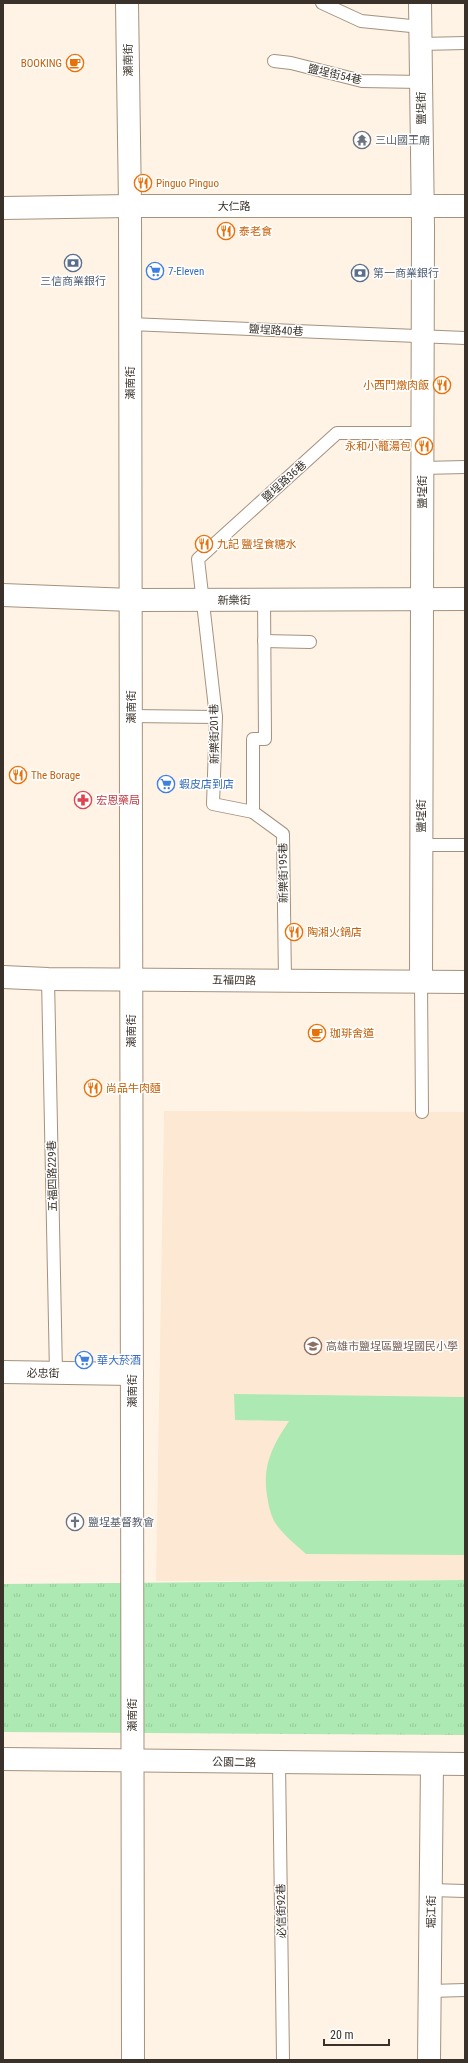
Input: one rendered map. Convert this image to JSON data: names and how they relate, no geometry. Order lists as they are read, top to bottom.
{
  "streets": {
    "street": [
      "瀨南街",
      "鹽埕街",
      "大仁路",
      "新樂街",
      "五福四路",
      "必忠街",
      "公園二路",
      "堀江街"
    ],
    "lane": [
      "鹽埕街54巷",
      "鹽埕路40巷",
      "鹽埕路36巷",
      "新樂街201巷",
      "新樂街195巷",
      "五福四路229巷",
      "必信街92巷"
    ]
  },
  "crossings": [
    ["瀨南街", "大仁路"],
    ["瀨南街", "鹽埕路40巷"],
    ["瀨南街", "新樂街"],
    ["瀨南街", "五福四路"],
    ["瀨南街", "必忠街"],
    ["瀨南街", "公園二路"],
    ["鹽埕街54巷", "鹽埕街"],
    ["鹽埕街", "大仁路"],
    ["鹽埕街", "鹽埕路40巷"],
    ["鹽埕街", "鹽埕路36巷"],
    ["鹽埕街", "新樂街"],
    ["鹽埕街", "五福四路"],
    ["鹽埕路36巷", "新樂街"],
    ["鹽埕路36巷", "新樂街201巷"],
    ["新樂街", "新樂街201巷"],
    ["新樂街201巷", "新樂街195巷"],
    ["新樂街195巷", "五福四路"],
    ["五福四路", "五福四路229巷"],
    ["五福四路229巷", "必忠街"],
    ["公園二路", "必信街92巷"],
    ["公園二路", "堀江街"]
  ],
  "places": {
    "cafe": ["BOOKING", "珈琲舍道"],
    "temple": ["三山國王廟"],
    "restaurant": [
      "Pinguo Pinguo",
      "泰老食",
      "小西門燉肉飯",
      "永和小籠湯包",
      "九記 鹽埕食糖水",
      "The Borage",
      "陶湘火鍋店",
      "尚品牛肉麵"
    ],
    "bank": ["三信商業銀行", "第一商業銀行"],
    "supermarket": ["7-Eleven", "蝦皮店到店", "華大菸酒"],
    "pharmacy": ["宏恩藥局"],
    "school or university": ["高雄市鹽埕區鹽埕國民小學"],
    "church": ["鹽埕基督教會"]
  },
  "scale_bar": "20 m"
}
